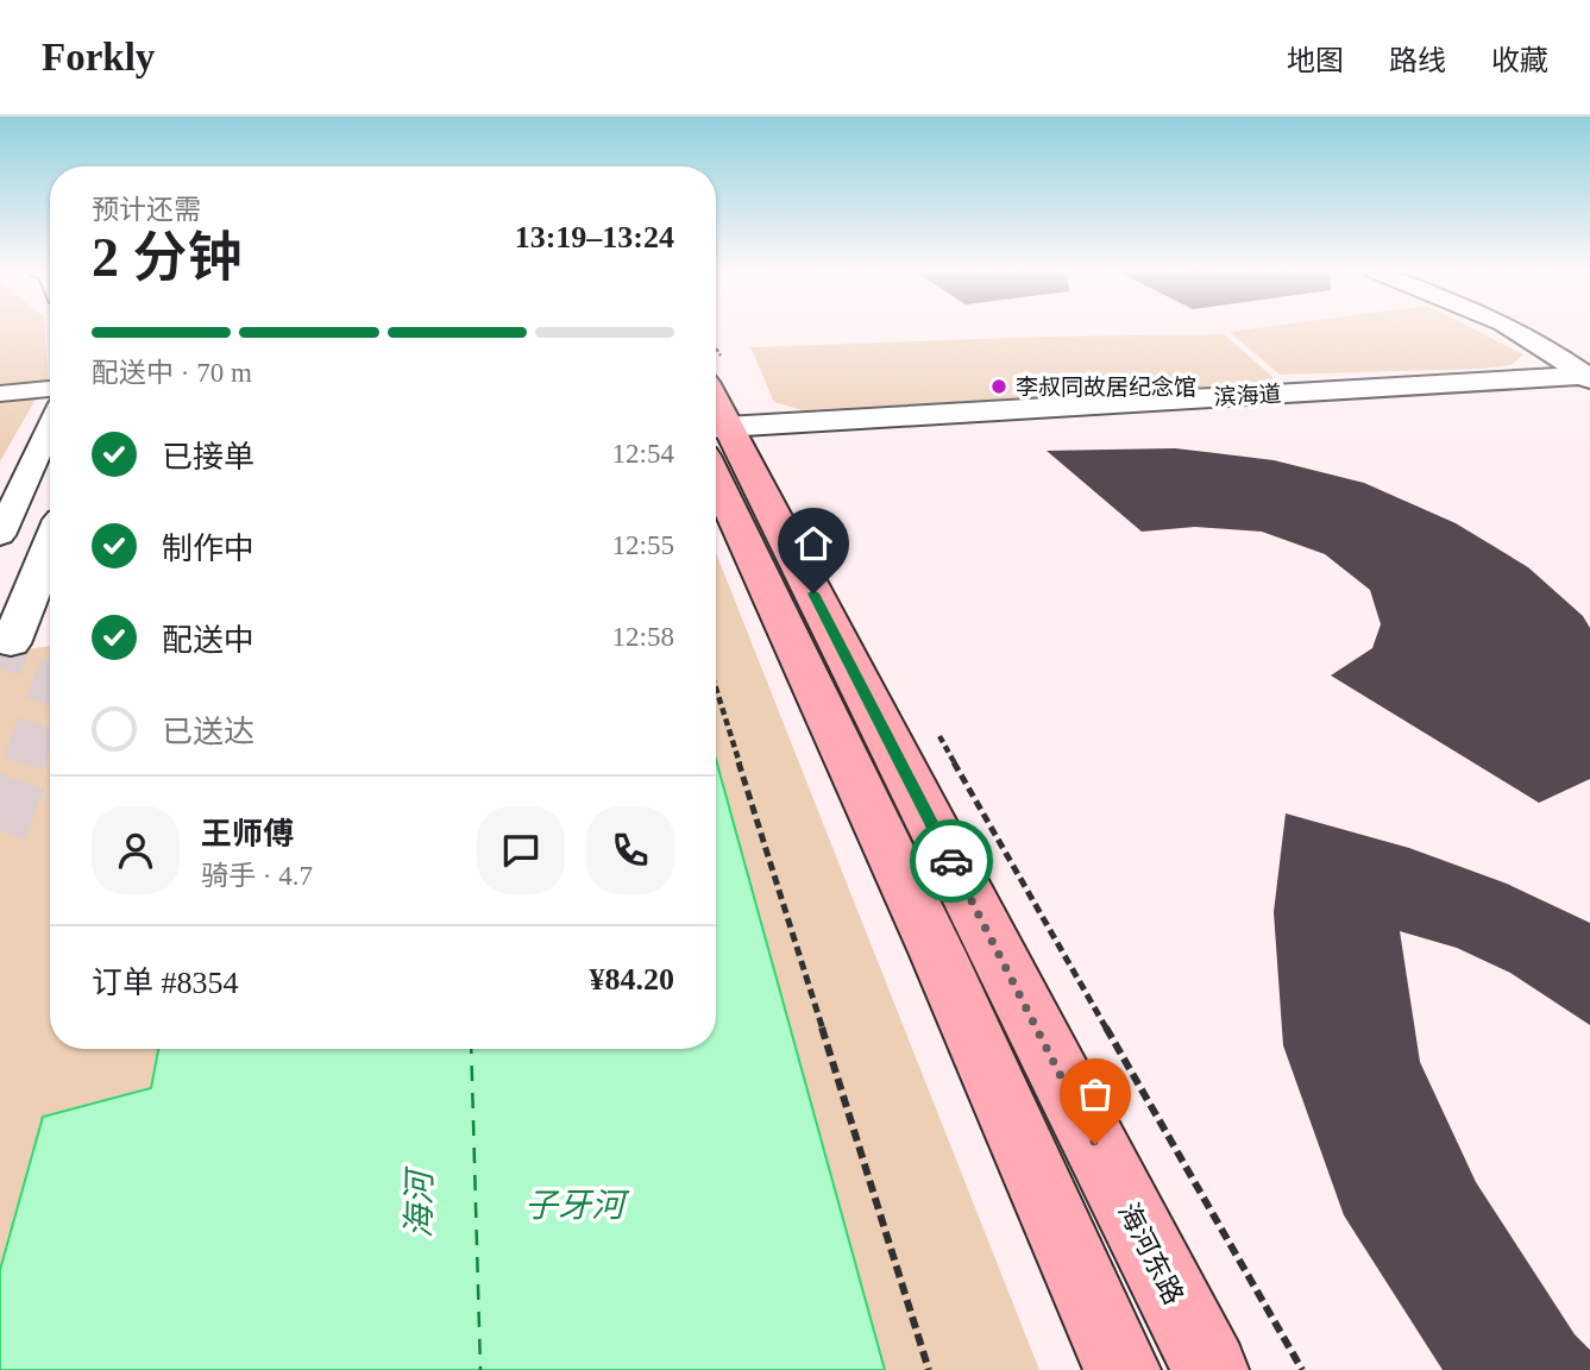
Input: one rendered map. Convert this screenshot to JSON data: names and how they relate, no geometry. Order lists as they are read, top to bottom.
{
  "streets": {
    "main road": ["海河东路"],
    "street": ["滨海道"]
  },
  "water": ["海河", "子牙河"],
  "places": ["李叔同故居纪念馆"],
  "page": {
    "header": "Forkly",
    "nav": ["地图", "路线", "收藏"],
    "heading": ["2 分钟", "预计还需", "13:19–13:24"],
    "panel": [
      "王师傅",
      "骑手 · 4.7",
      "订单 #8354",
      "¥84.20"
    ],
    "bar": "配送中 · 70 m",
    "list": [
      ["已接单", "12:54"],
      ["制作中", "12:55"],
      ["配送中", "12:58"],
      "已送达"
    ]
  }
}
